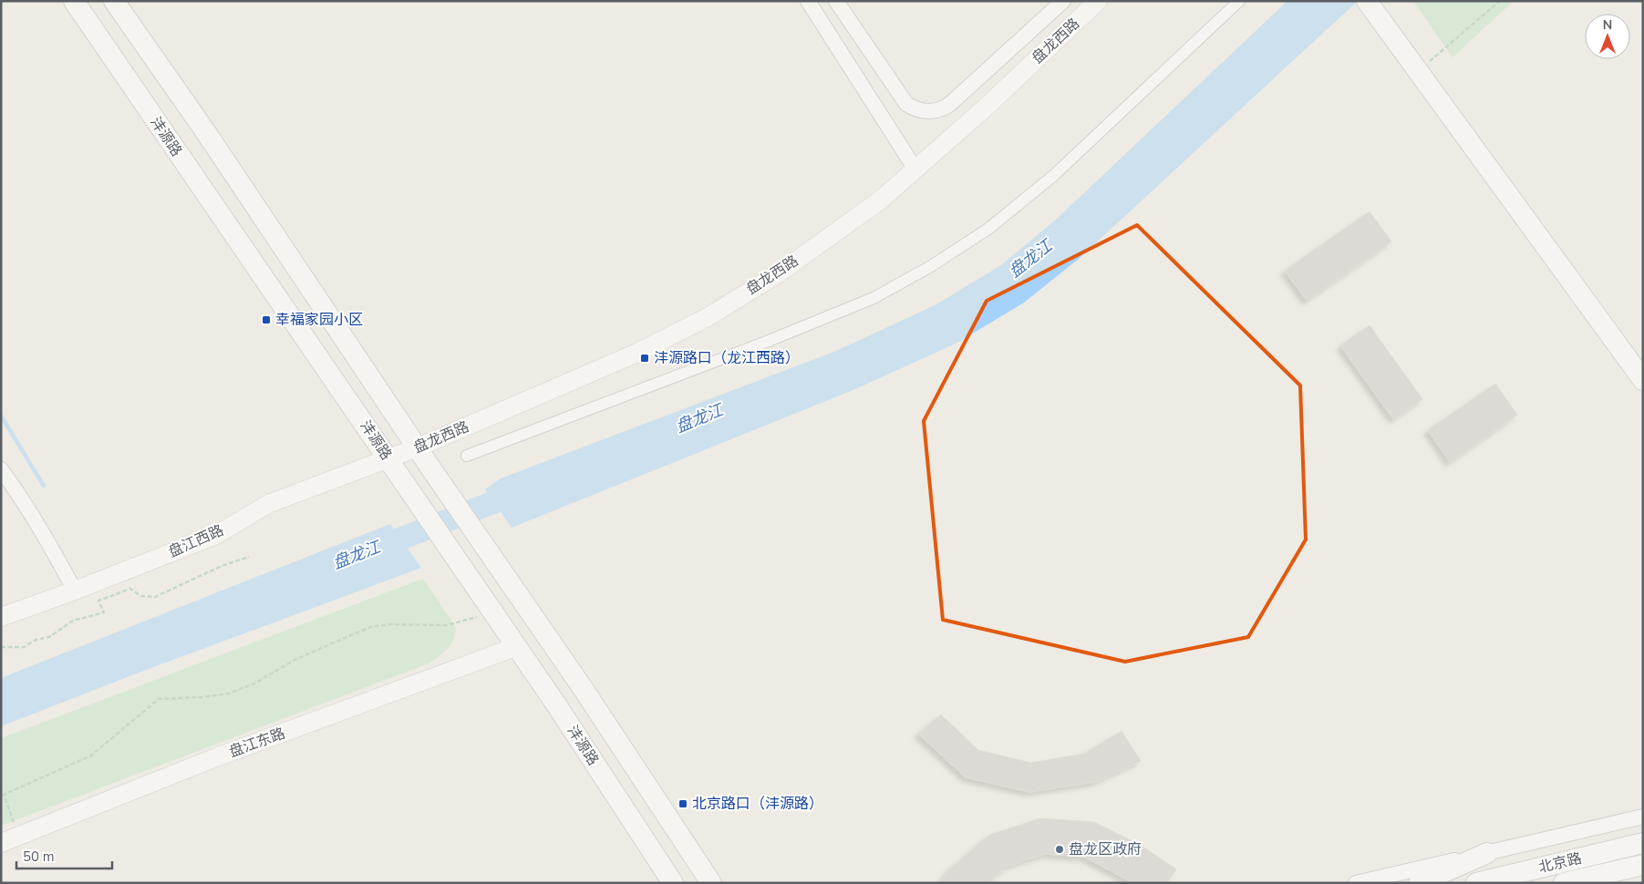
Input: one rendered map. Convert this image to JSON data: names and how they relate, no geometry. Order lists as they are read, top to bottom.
{
  "streets": {
    "main road": ["沣源路", "北京路"],
    "street": ["盘龙西路", "盘江西路", "盘江东路"]
  },
  "crossings": [
    ["盘龙西路", "沣源路"],
    ["盘龙西路", "盘江西路"],
    ["沣源路", "盘江西路"],
    ["沣源路", "盘江东路"]
  ],
  "water": ["盘龙江"],
  "places": {
    "transit": ["幸福家园小区", "沣源路口（龙江西路）", "北京路口（沣源路）"],
    "other": ["盘龙区政府"]
  },
  "scale_bar": "50 m",
  "north": "top"
}
